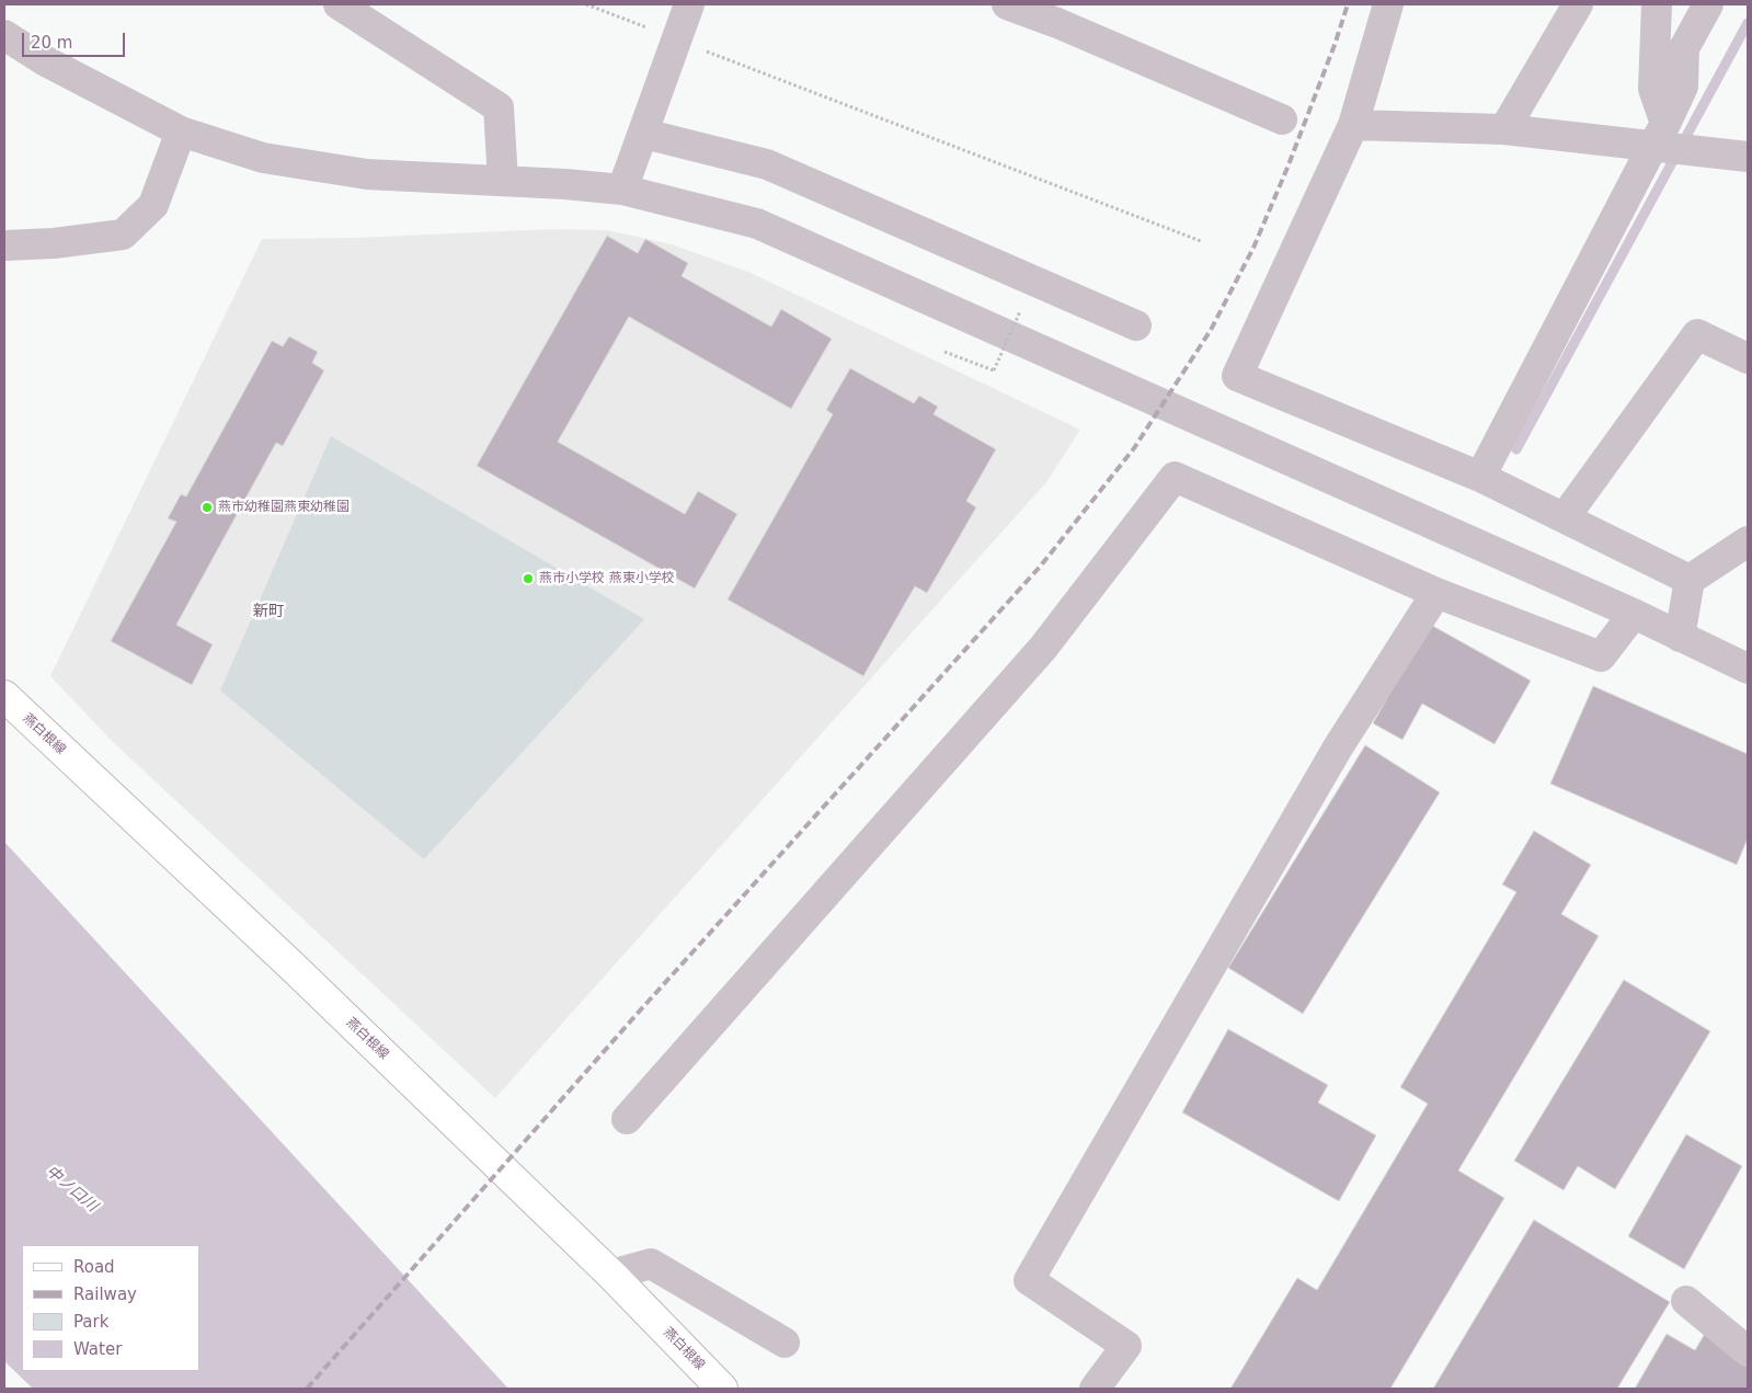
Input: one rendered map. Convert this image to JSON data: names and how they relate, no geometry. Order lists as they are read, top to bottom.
{
  "streets": {
    "main road": ["燕白根線"]
  },
  "districts": ["新町"],
  "water": ["中ノ口川"],
  "places": ["燕市幼稚園燕東幼稚園", "燕市小学校 燕東小学校"],
  "legend": [
    "Road",
    "Railway",
    "Park",
    "Water"
  ],
  "scale_bar": "20 m"
}
